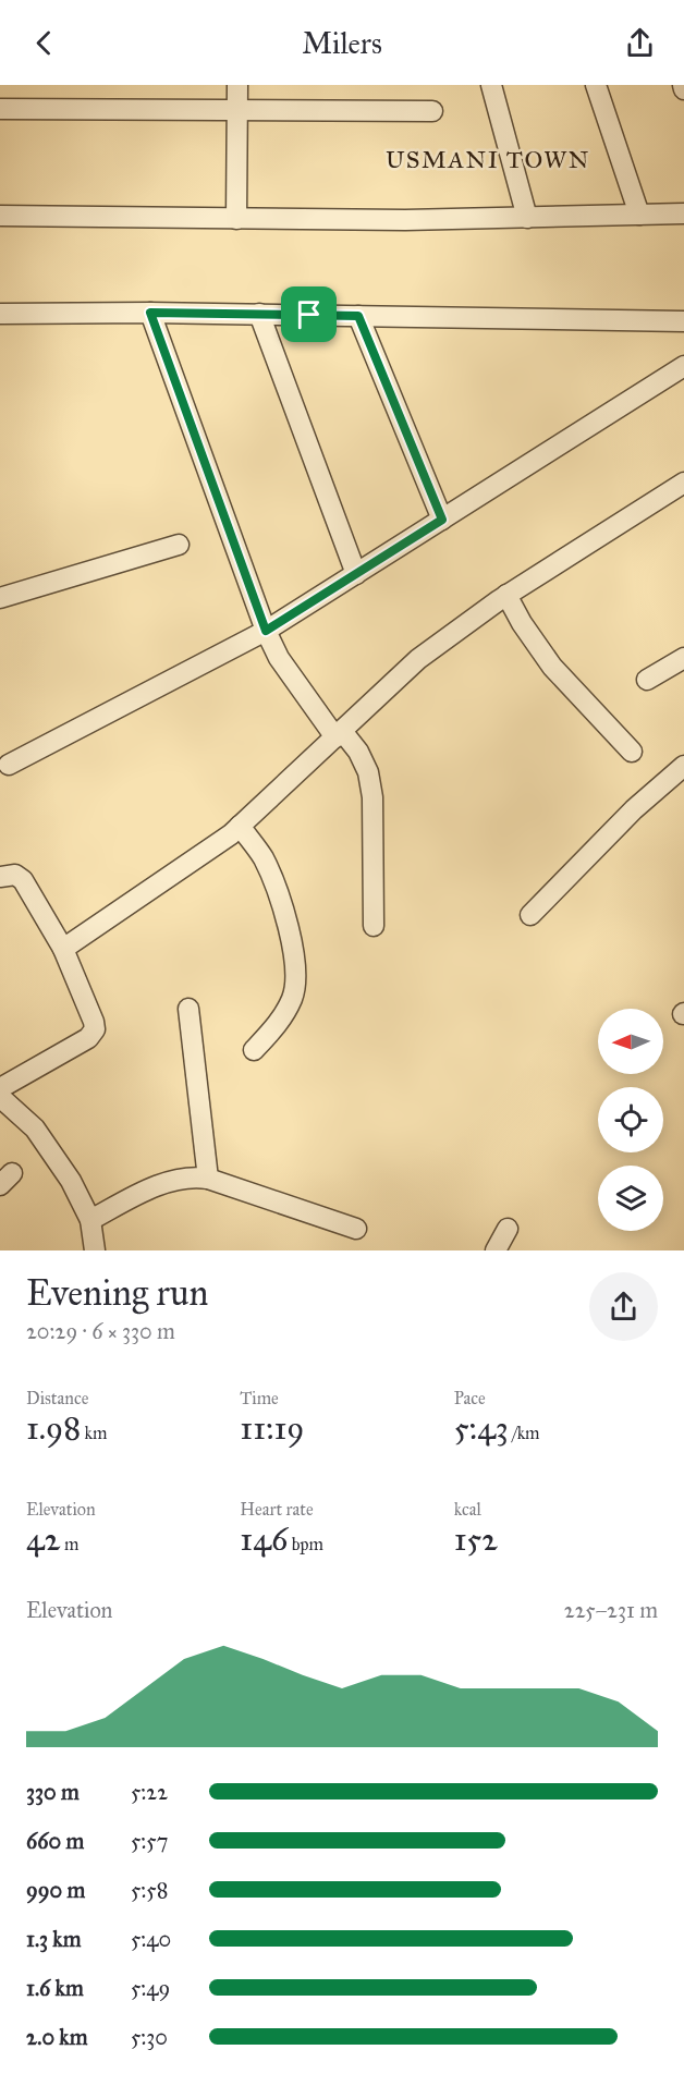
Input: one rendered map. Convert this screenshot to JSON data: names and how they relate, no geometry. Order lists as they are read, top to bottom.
{
  "districts": ["USMANI TOWN"],
  "north": "left",
  "page": {
    "header": "Milers",
    "heading": ["Evening run", "20:29 · 6 × 330 m"],
    "stats": [
      ["Distance", "1.98 km"],
      ["Time", "11:19"],
      ["Pace", "5:43 /km"],
      ["Elevation", "42 m"],
      ["Heart rate", "146 bpm"],
      ["kcal", "152"]
    ],
    "chart": ["Elevation", "225–231 m"],
    "list": [
      {
        "name": "330 m",
        "note": "5:22"
      },
      {
        "name": "660 m",
        "note": "5:57"
      },
      {
        "name": "990 m",
        "note": "5:58"
      },
      {
        "name": "1.3 km",
        "note": "5:40"
      },
      {
        "name": "1.6 km",
        "note": "5:49"
      },
      {
        "name": "2.0 km",
        "note": "5:30"
      }
    ]
  }
}
